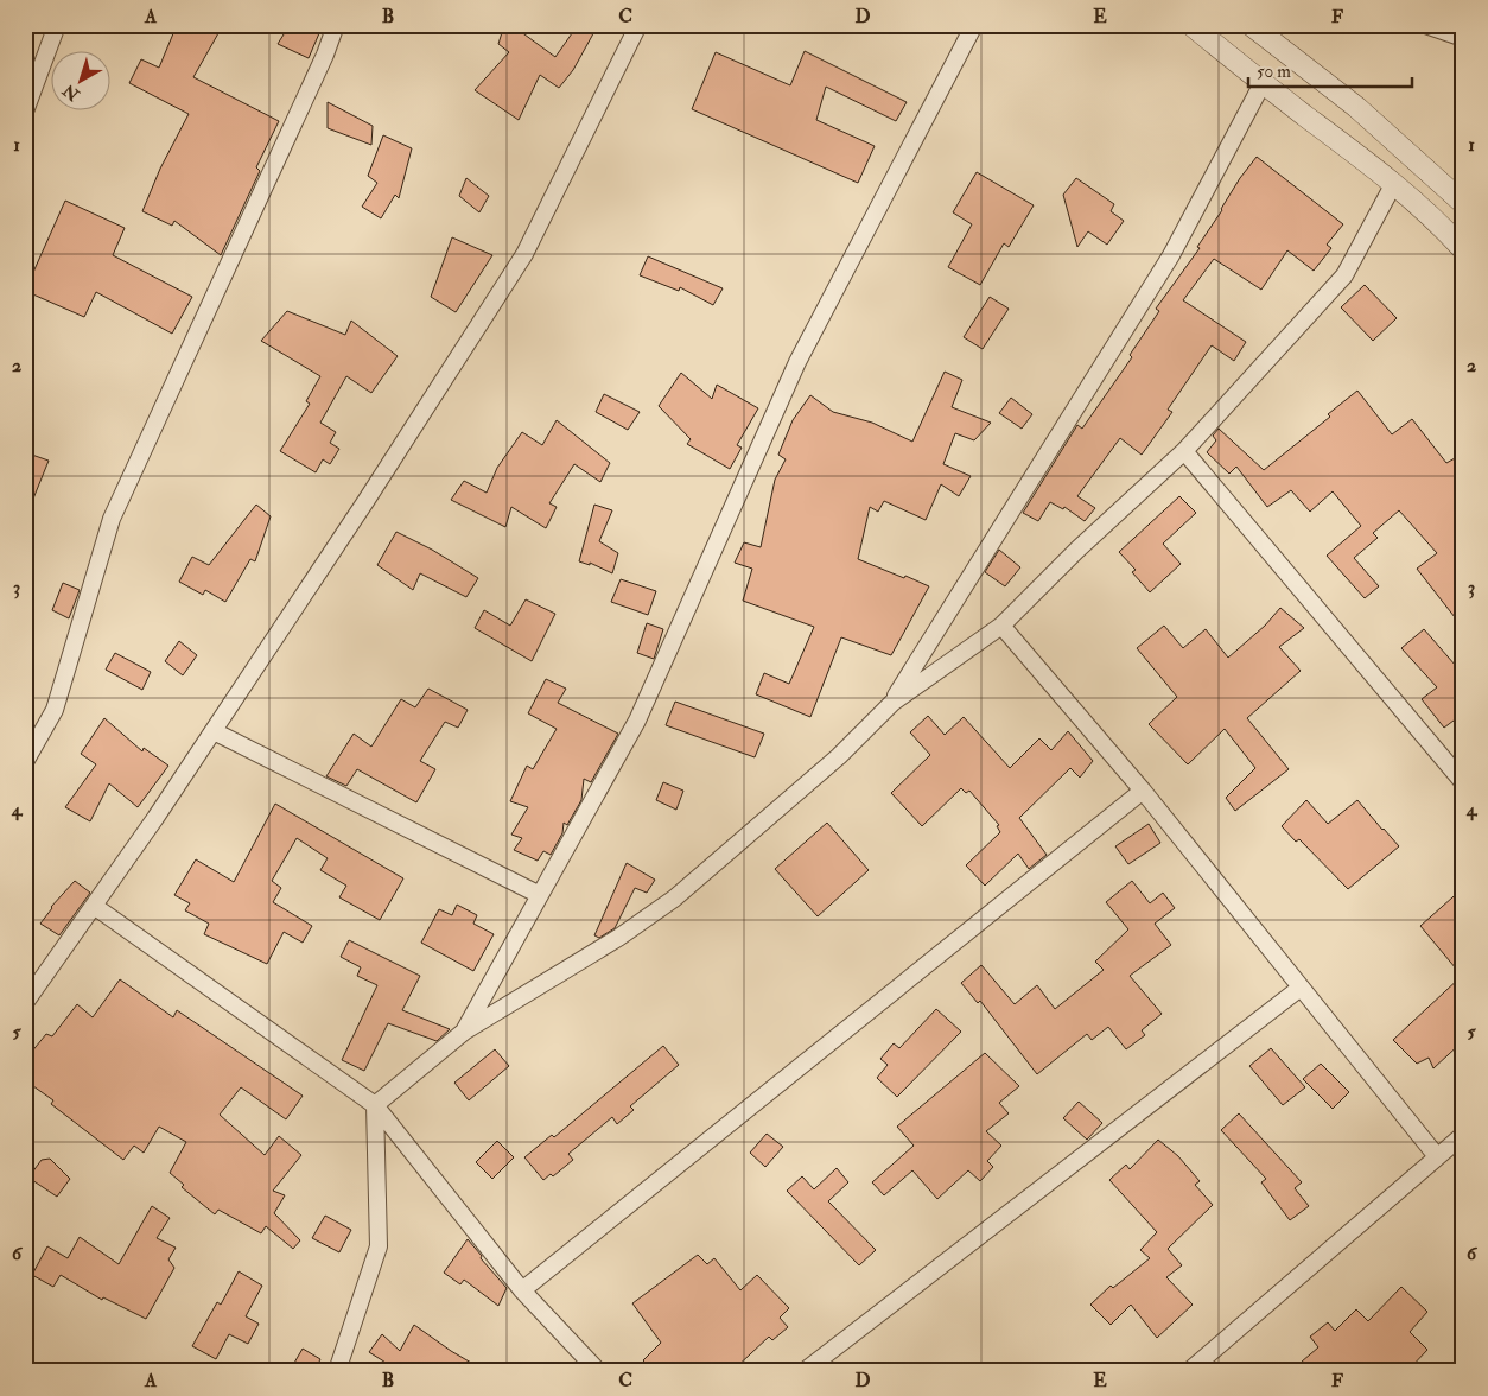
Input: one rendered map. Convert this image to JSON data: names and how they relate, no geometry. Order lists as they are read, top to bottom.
{
  "scale_bar": "50 m",
  "north": "bottom left",
  "grid": {
    "columns": [
      "A",
      "B",
      "C",
      "D",
      "E",
      "F"
    ],
    "rows": [
      "1",
      "2",
      "3",
      "4",
      "5",
      "6"
    ]
  }
}
